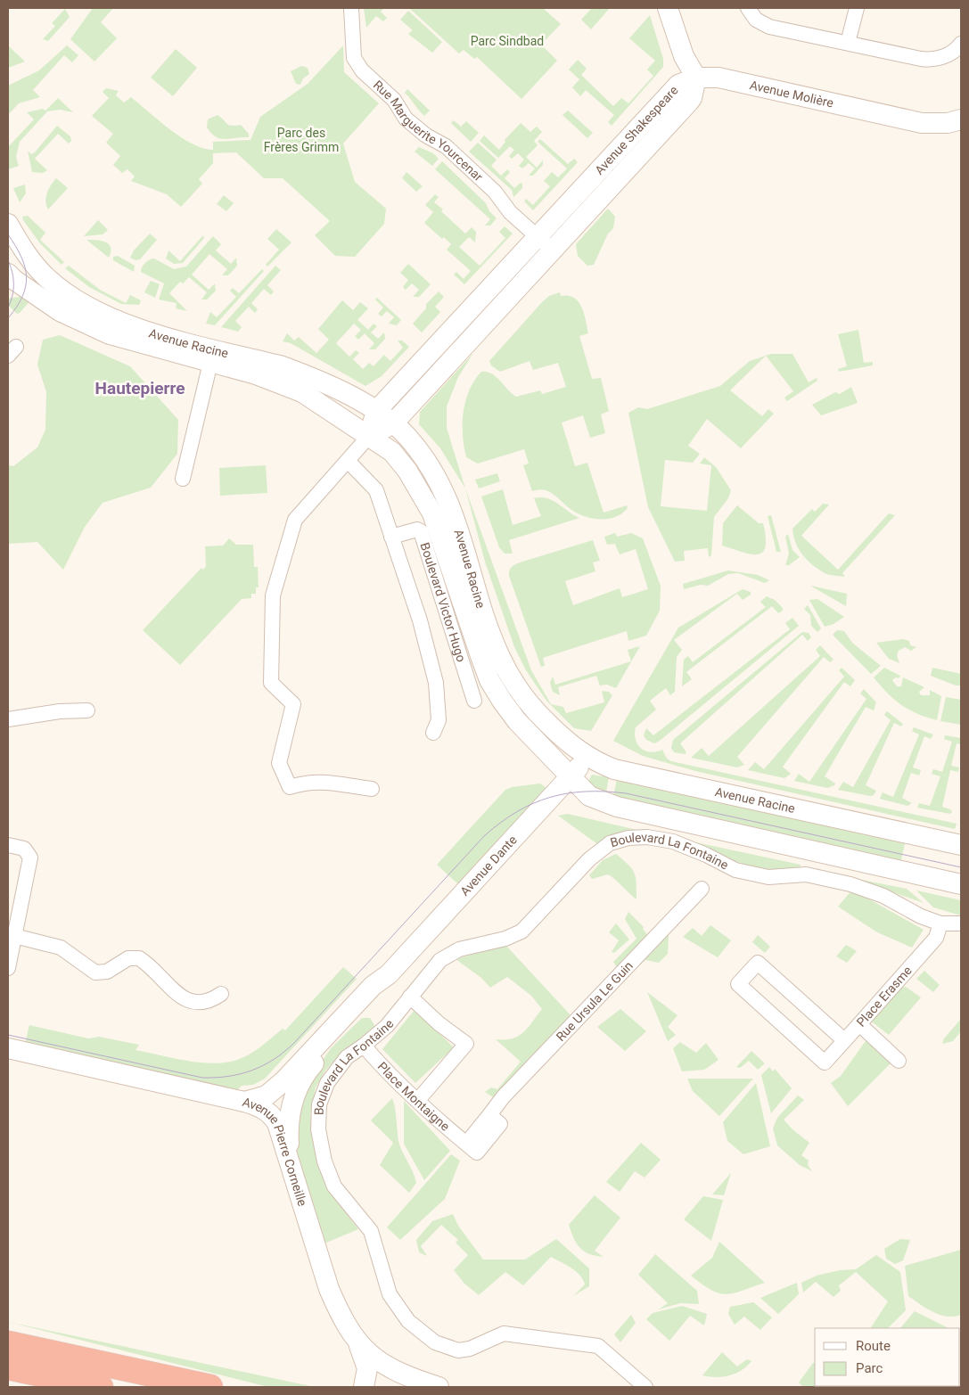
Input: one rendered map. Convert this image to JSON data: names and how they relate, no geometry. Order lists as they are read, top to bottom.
{
  "streets": {
    "street": [
      "Avenue Molière",
      "Rue Marguerite Yourcenar",
      "Avenue Shakespeare",
      "Avenue Racine",
      "Boulevard Victor Hugo",
      "Boulevard La Fontaine",
      "Avenue Dante",
      "Place Erasme",
      "Rue Ursula Le Guin",
      "Place Montaigne",
      "Avenue Pierre Corneille"
    ]
  },
  "crossings": [
    ["Avenue Molière", "Avenue Shakespeare"],
    ["Rue Marguerite Yourcenar", "Avenue Shakespeare"],
    ["Avenue Shakespeare", "Avenue Racine"],
    ["Avenue Racine", "Avenue Dante"],
    ["Boulevard La Fontaine", "Place Erasme"],
    ["Boulevard La Fontaine", "Place Montaigne"],
    ["Avenue Dante", "Avenue Pierre Corneille"],
    ["Rue Ursula Le Guin", "Place Montaigne"]
  ],
  "districts": ["Hautepierre"],
  "parks": ["Parc Sindbad", "Parc des Frères Grimm"],
  "legend": ["Route", "Parc"]
}
